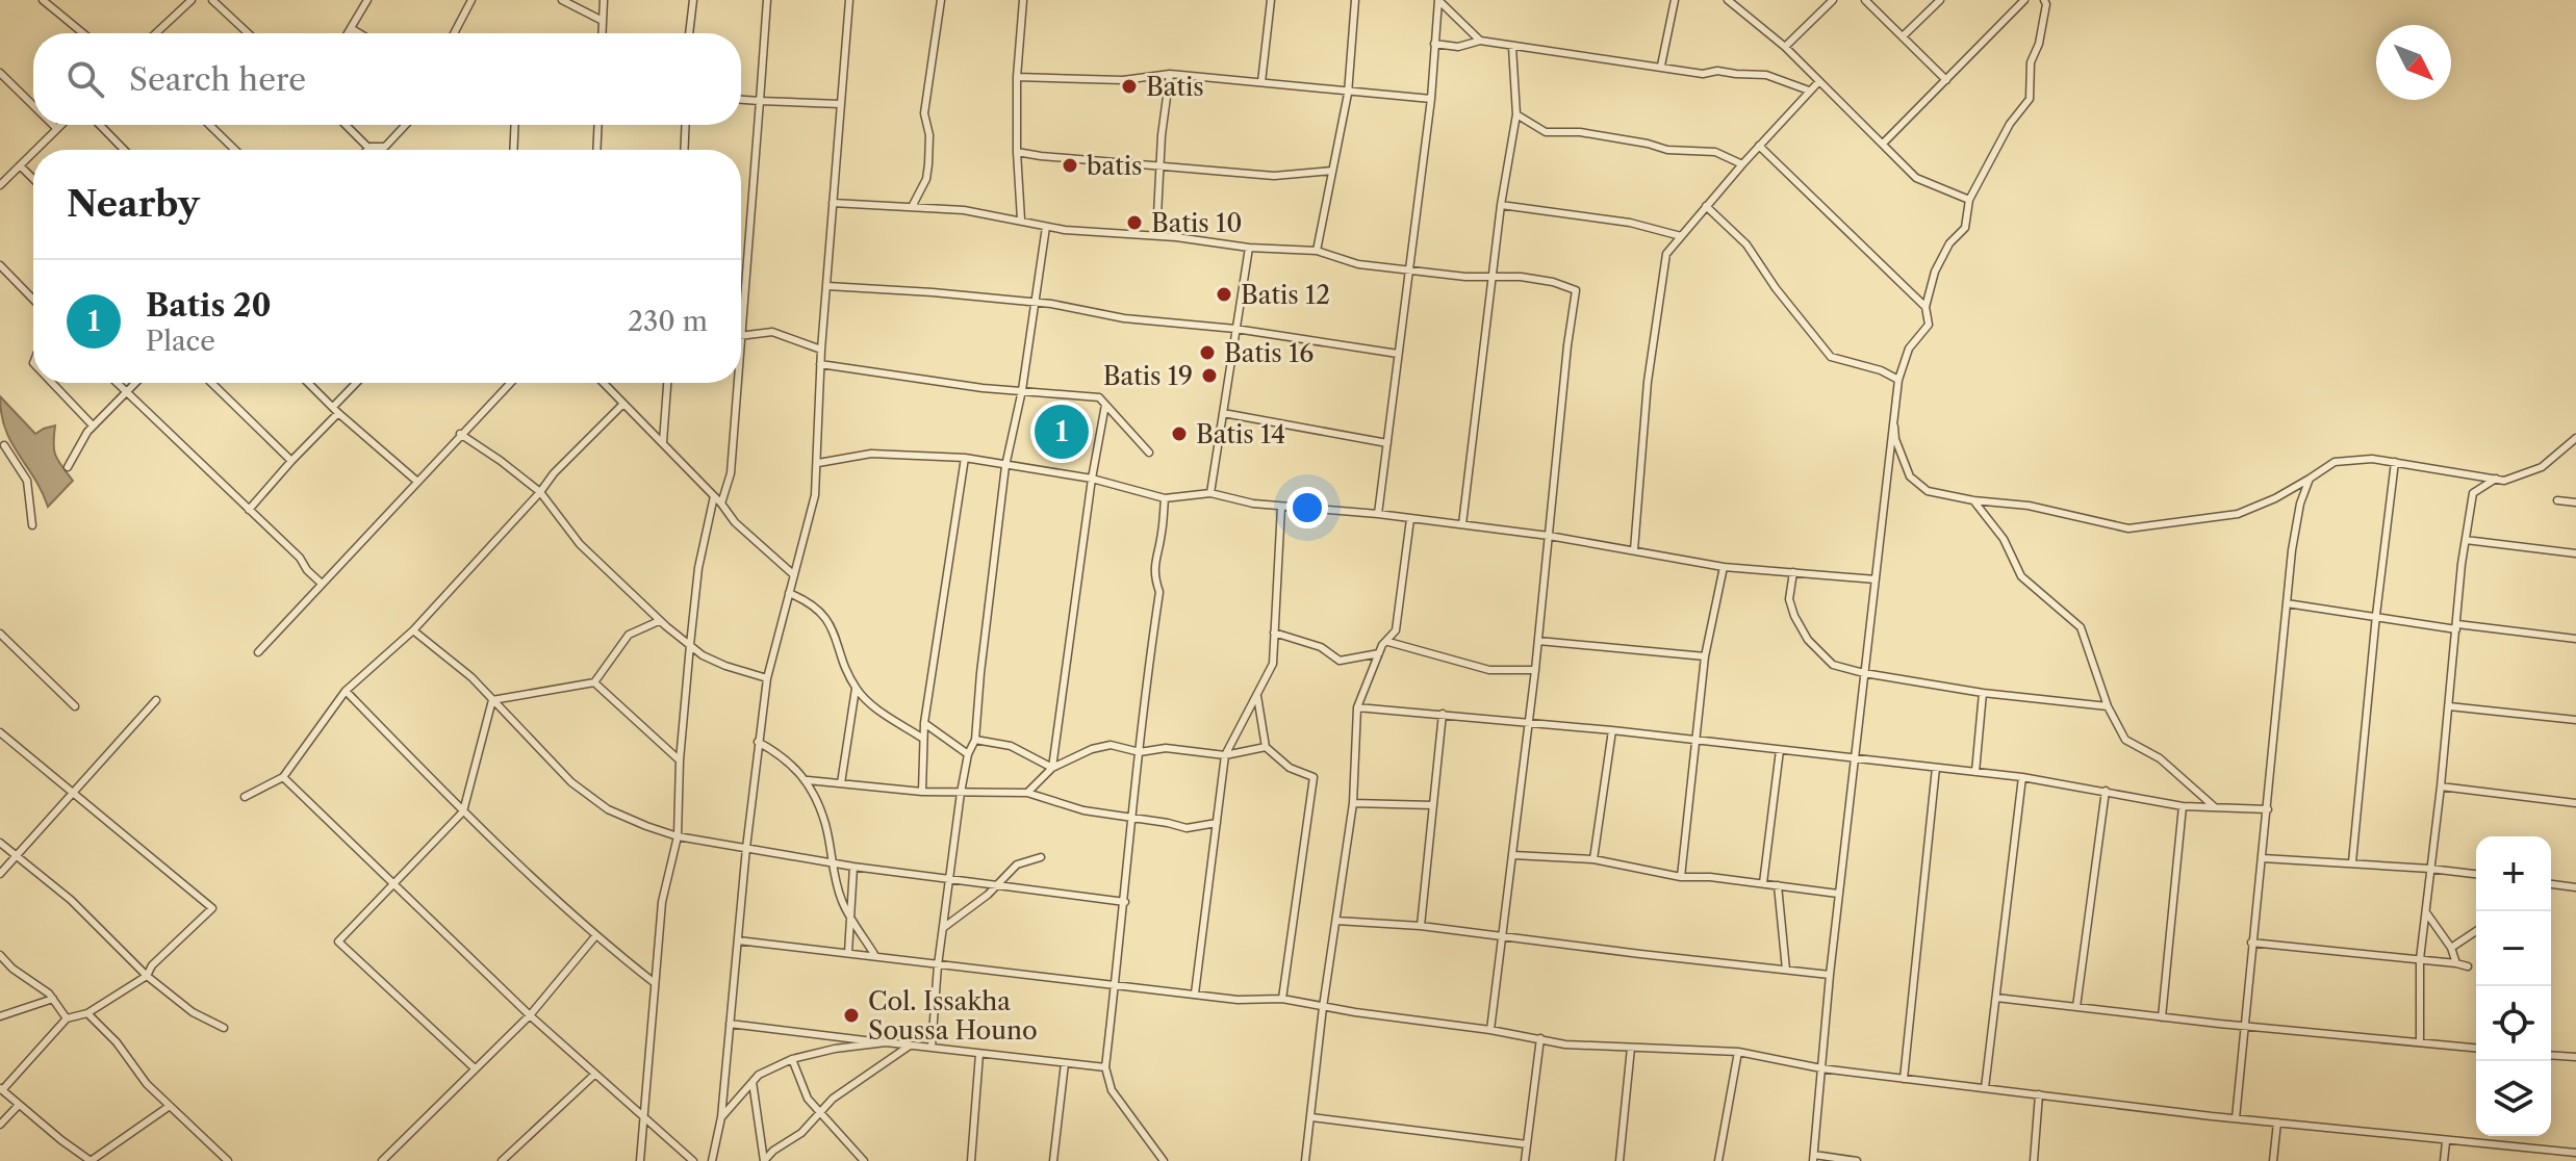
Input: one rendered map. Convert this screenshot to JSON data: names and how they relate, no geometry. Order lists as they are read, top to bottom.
{
  "places": [
    "Batis",
    "batis",
    "Batis 10",
    "Batis 12",
    "Batis 16",
    "Batis 19",
    "Batis 14",
    "Col. Issakha Soussa Houno"
  ],
  "north": "bottom right",
  "page": {
    "search": "Search here",
    "heading": "Nearby",
    "list": [
      {
        "mark": "1",
        "name": "Batis 20",
        "note": "Place",
        "value": "230 m"
      }
    ],
    "pins": "1",
    "map_buttons": ["+", "−"]
  }
}
